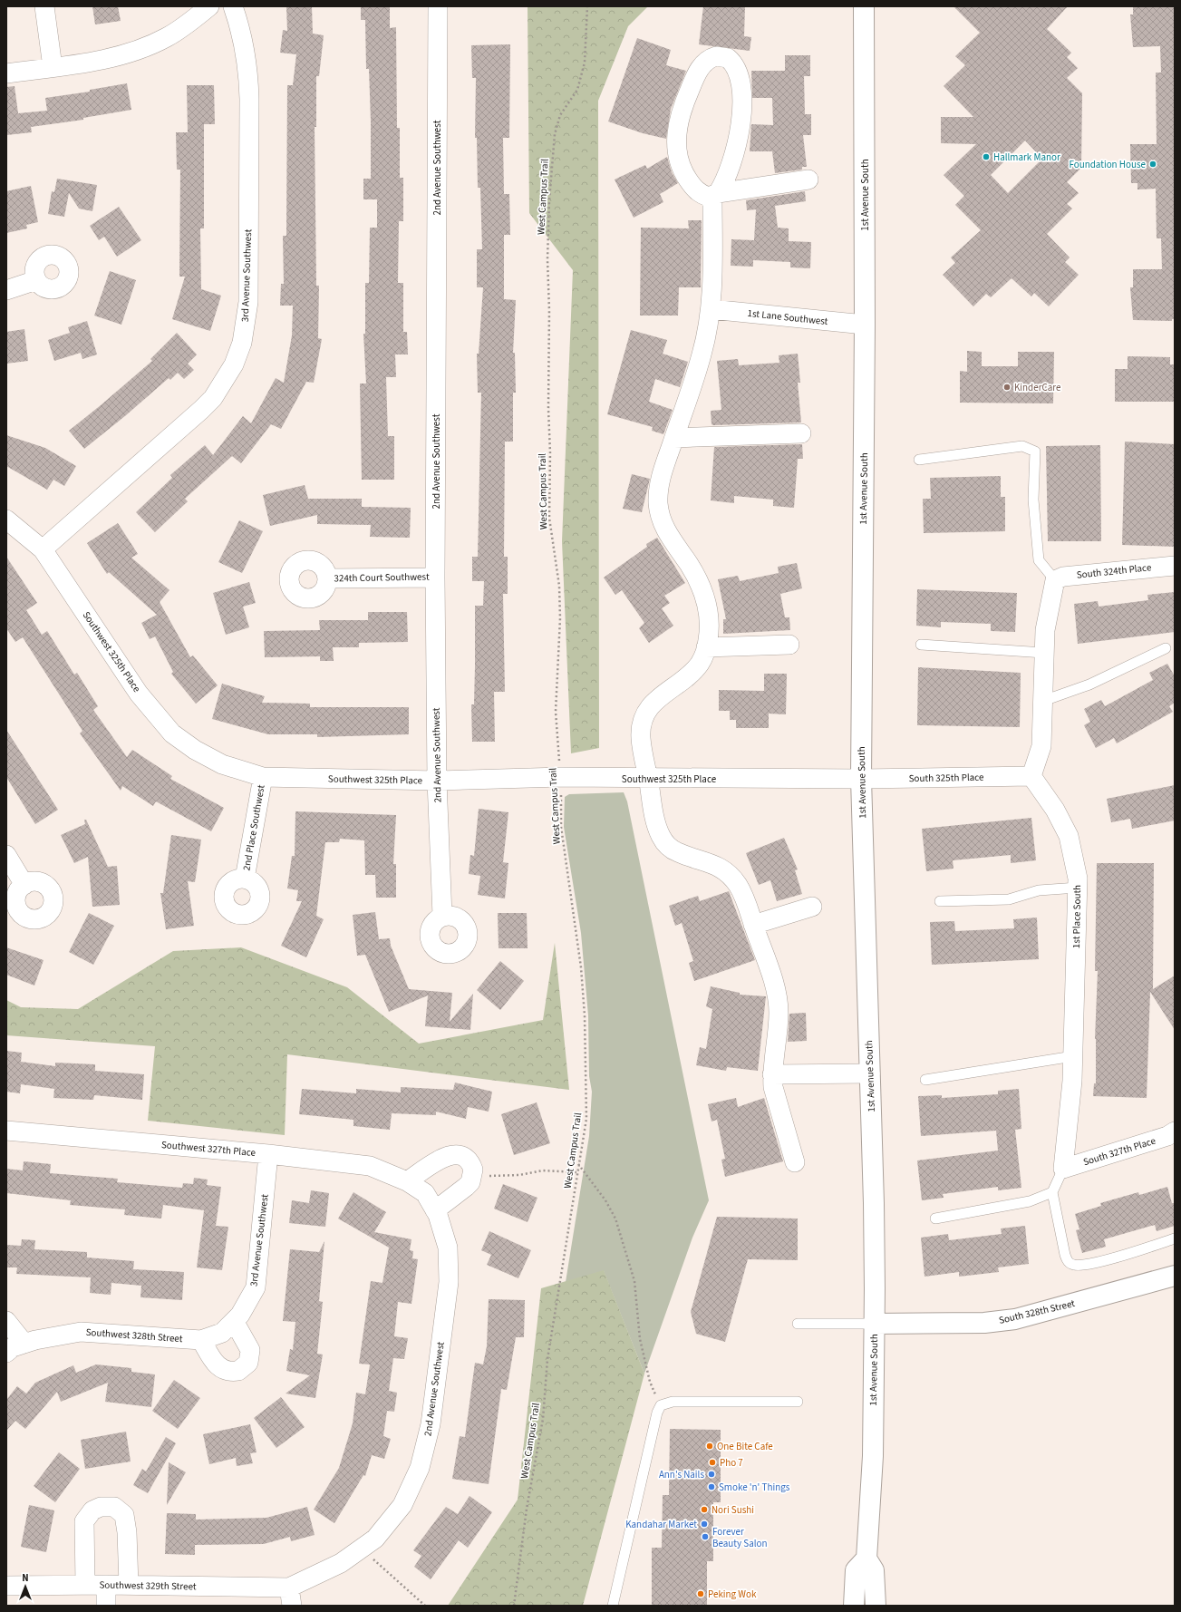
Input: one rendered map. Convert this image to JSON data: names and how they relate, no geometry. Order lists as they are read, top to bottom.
{
  "streets": {
    "main road": ["1st Avenue South", "South 328th Street"],
    "street": [
      "2nd Avenue Southwest",
      "3rd Avenue Southwest",
      "1st Lane Southwest",
      "South 324th Place",
      "324th Court Southwest",
      "Southwest 325th Place",
      "South 325th Place",
      "2nd Place Southwest",
      "1st Place South",
      "Southwest 327th Place",
      "South 327th Place",
      "Southwest 328th Street",
      "Southwest 329th Street"
    ],
    "path": ["West Campus Trail"]
  },
  "crossings": [
    ["2nd Avenue Southwest", "324th Court Southwest"],
    ["2nd Avenue Southwest", "Southwest 325th Place"],
    ["2nd Avenue Southwest", "Southwest 327th Place"],
    ["2nd Avenue Southwest", "Southwest 329th Street"],
    ["1st Avenue South", "1st Lane Southwest"],
    ["1st Avenue South", "Southwest 325th Place"],
    ["1st Avenue South", "South 325th Place"],
    ["1st Avenue South", "South 328th Street"],
    ["West Campus Trail", "Southwest 325th Place"],
    ["3rd Avenue Southwest", "Southwest 325th Place"],
    ["3rd Avenue Southwest", "Southwest 327th Place"],
    ["3rd Avenue Southwest", "Southwest 328th Street"],
    ["Southwest 325th Place", "South 325th Place"],
    ["Southwest 325th Place", "2nd Place Southwest"],
    ["South 325th Place", "1st Place South"],
    ["1st Place South", "South 327th Place"]
  ],
  "places": [
    "Hallmark Manor",
    "Foundation House",
    "KinderCare",
    "One Bite Cafe",
    "Pho 7",
    "Ann's Nails",
    "Smoke 'n' Things",
    "Nori Sushi",
    "Kandahar Market",
    "Forever Beauty Salon",
    "Peking Wok"
  ],
  "north": "top"
}
